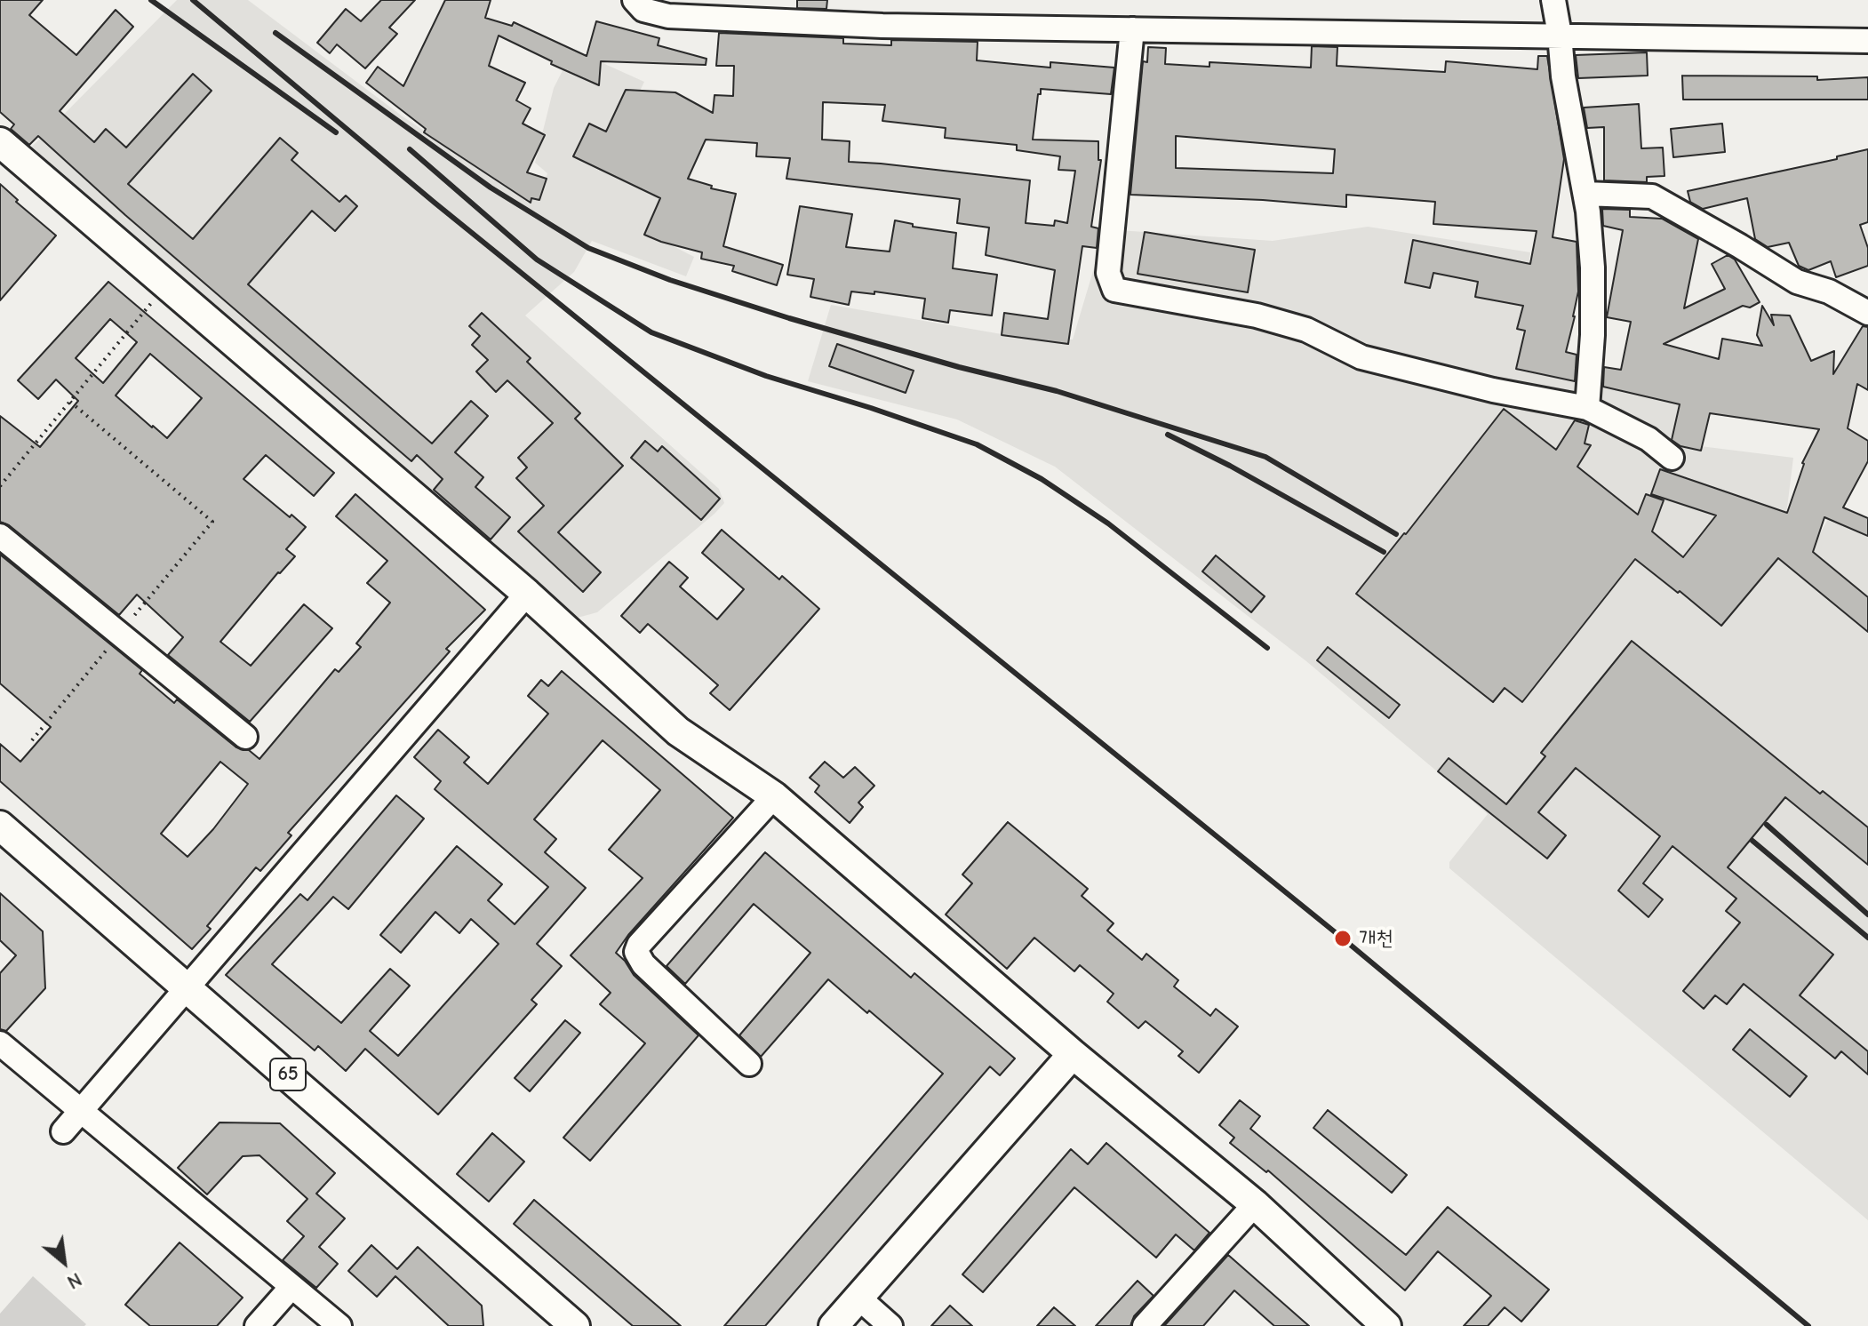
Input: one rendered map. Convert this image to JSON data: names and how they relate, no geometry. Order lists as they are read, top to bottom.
{
  "streets": {
    "main road": ["65"]
  },
  "places": ["개천"],
  "north": "bottom right"
}
